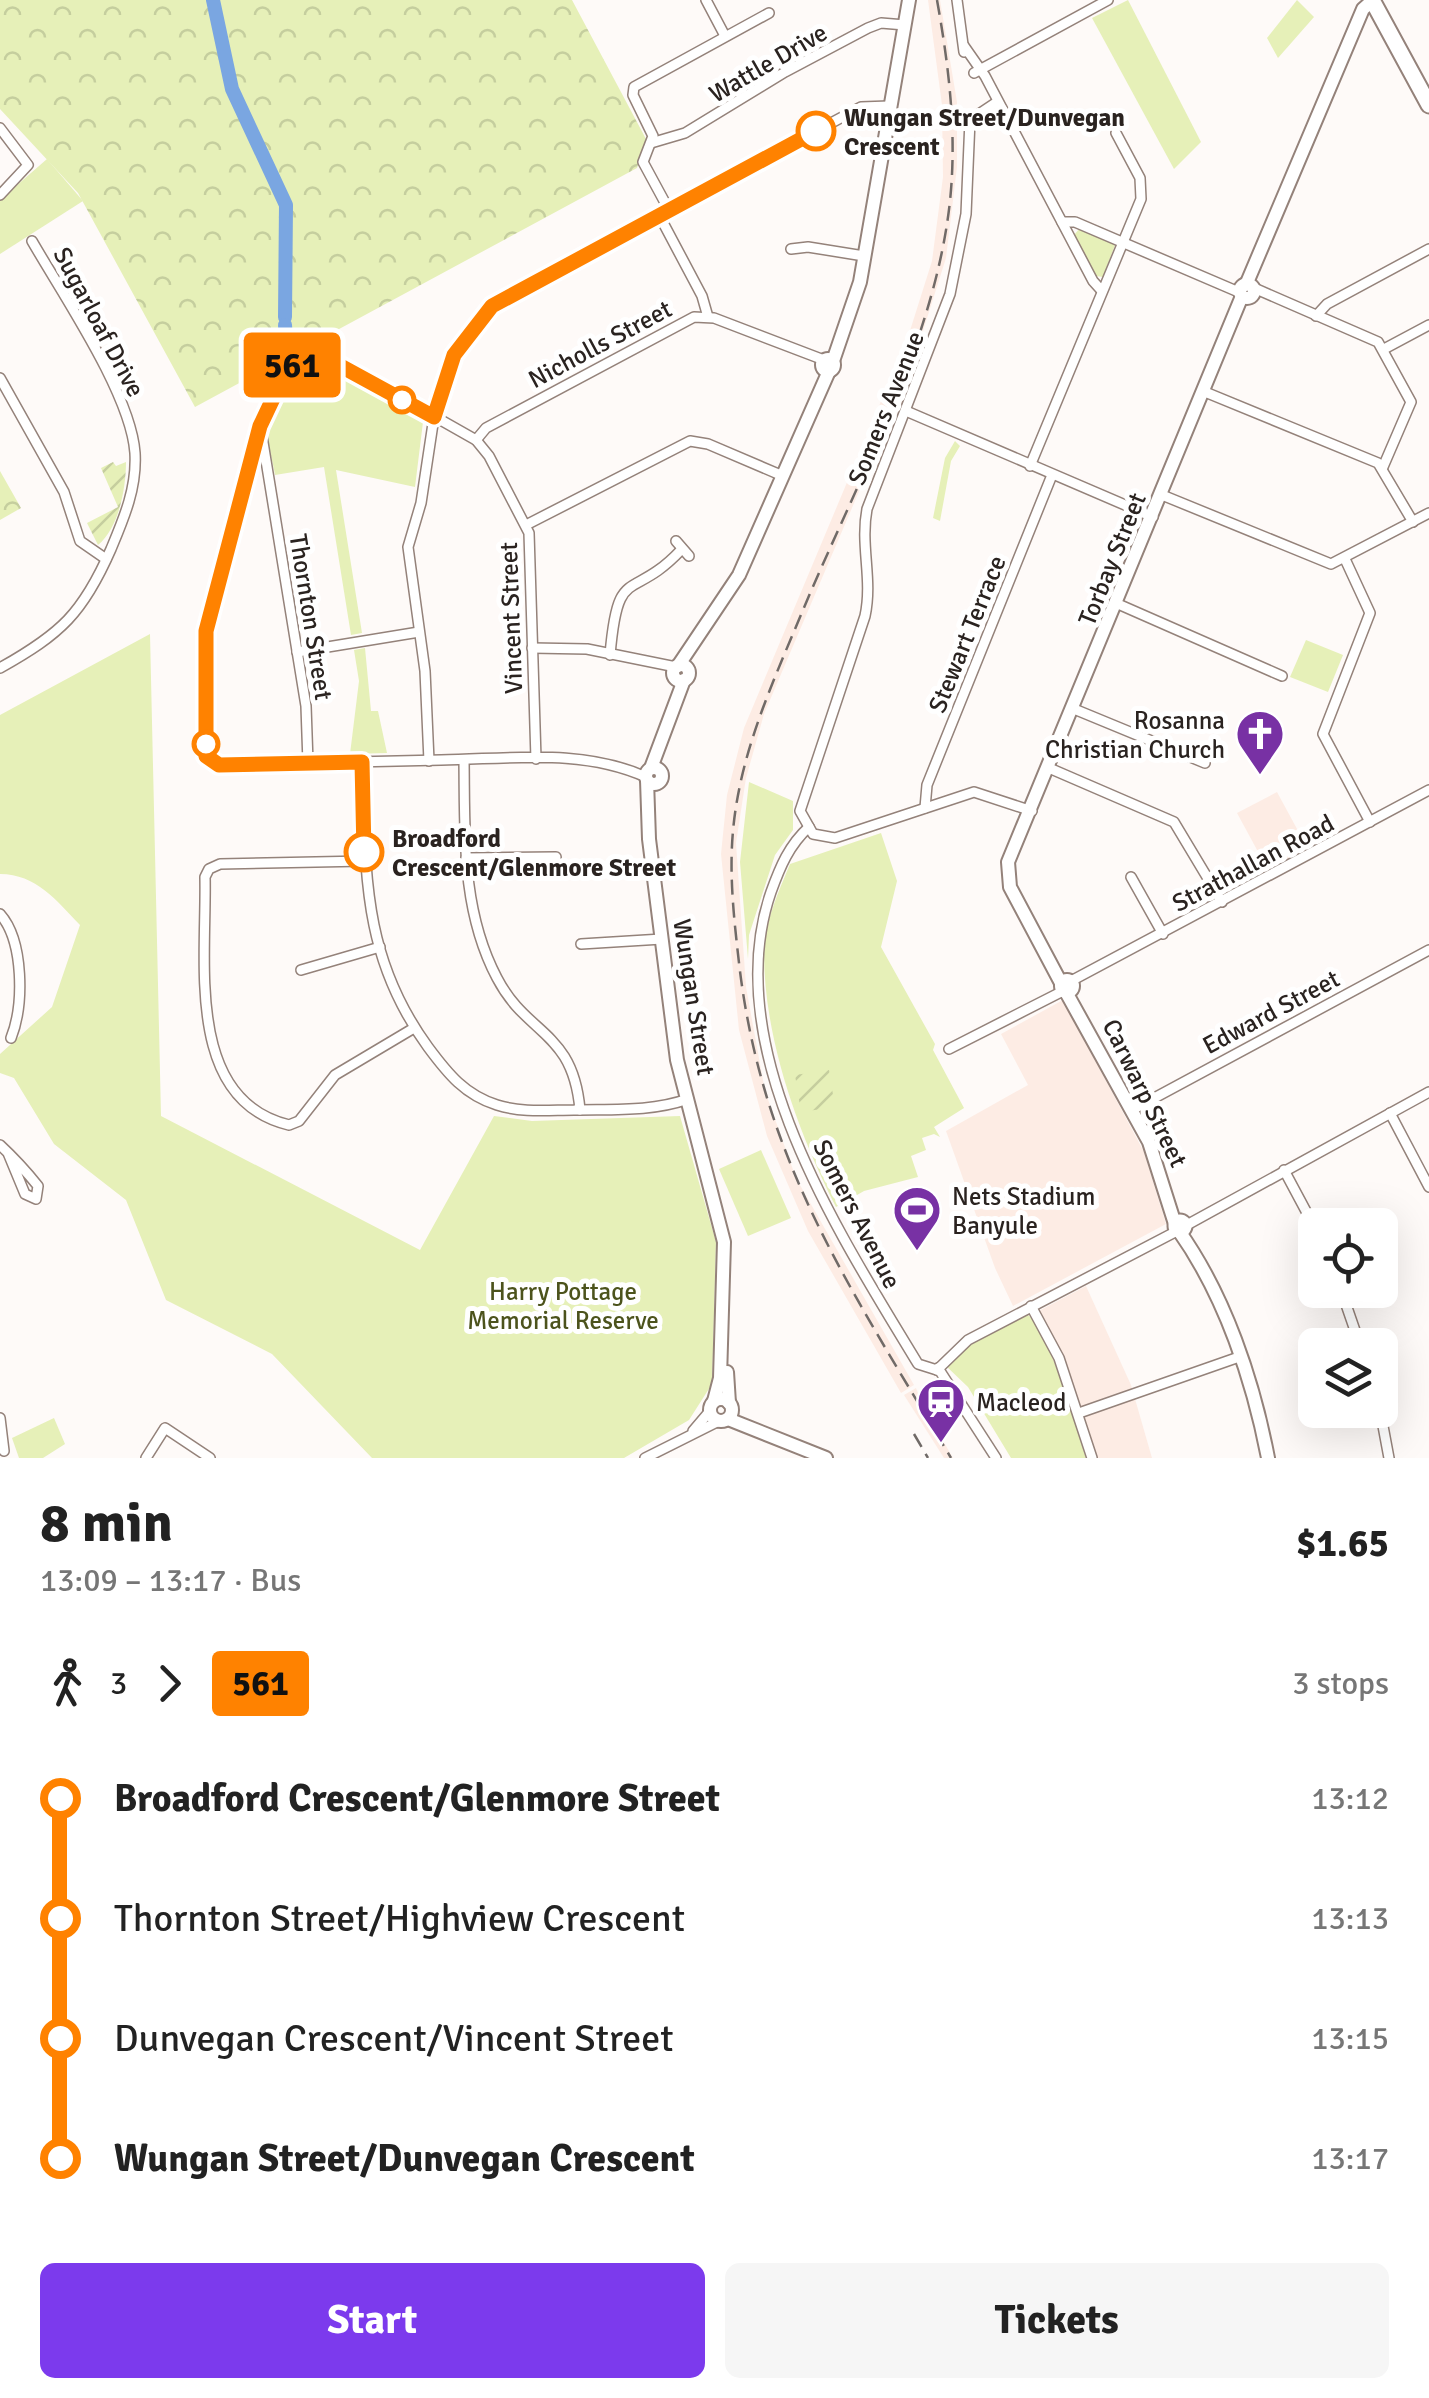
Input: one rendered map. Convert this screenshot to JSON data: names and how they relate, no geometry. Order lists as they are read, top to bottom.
{
  "streets": {
    "street": [
      "Wattle Drive",
      "Sugarloaf Drive",
      "Nicholls Street",
      "Somers Avenue",
      "Torbay Street",
      "Thornton Street",
      "Vincent Street",
      "Stewart Terrace",
      "Strathallan Road",
      "Wungan Street",
      "Edward Street",
      "Carwarp Street"
    ]
  },
  "crossings": [
    ["Wattle Drive", "Wungan Street"],
    ["Nicholls Street", "Vincent Street"],
    ["Nicholls Street", "Wungan Street"],
    ["Torbay Street", "Carwarp Street"],
    ["Thornton Street", "Vincent Street"],
    ["Strathallan Road", "Carwarp Street"],
    ["Edward Street", "Carwarp Street"]
  ],
  "parks": ["Harry Pottage Memorial Reserve"],
  "places": {
    "other": ["Wungan Street/Dunvegan Crescent", "Broadford Crescent/Glenmore Street"],
    "church": ["Rosanna Christian Church"],
    "sports": ["Nets Stadium Banyule"],
    "station": ["Macleod"]
  },
  "lines": ["bus line 561"],
  "page": {
    "on_map": "561",
    "heading": ["8 min", "13:09 – 13:17 · Bus", "$1.65"],
    "legs": ["3", "561", "3 stops"],
    "list": [
      {
        "name": "Broadford Crescent/Glenmore Street",
        "value": "13:12"
      },
      {
        "name": "Thornton Street/Highview Crescent",
        "value": "13:13"
      },
      {
        "name": "Dunvegan Crescent/Vincent Street",
        "value": "13:15"
      },
      {
        "name": "Wungan Street/Dunvegan Crescent",
        "value": "13:17"
      }
    ],
    "buttons": ["Start", "Tickets"]
  }
}
